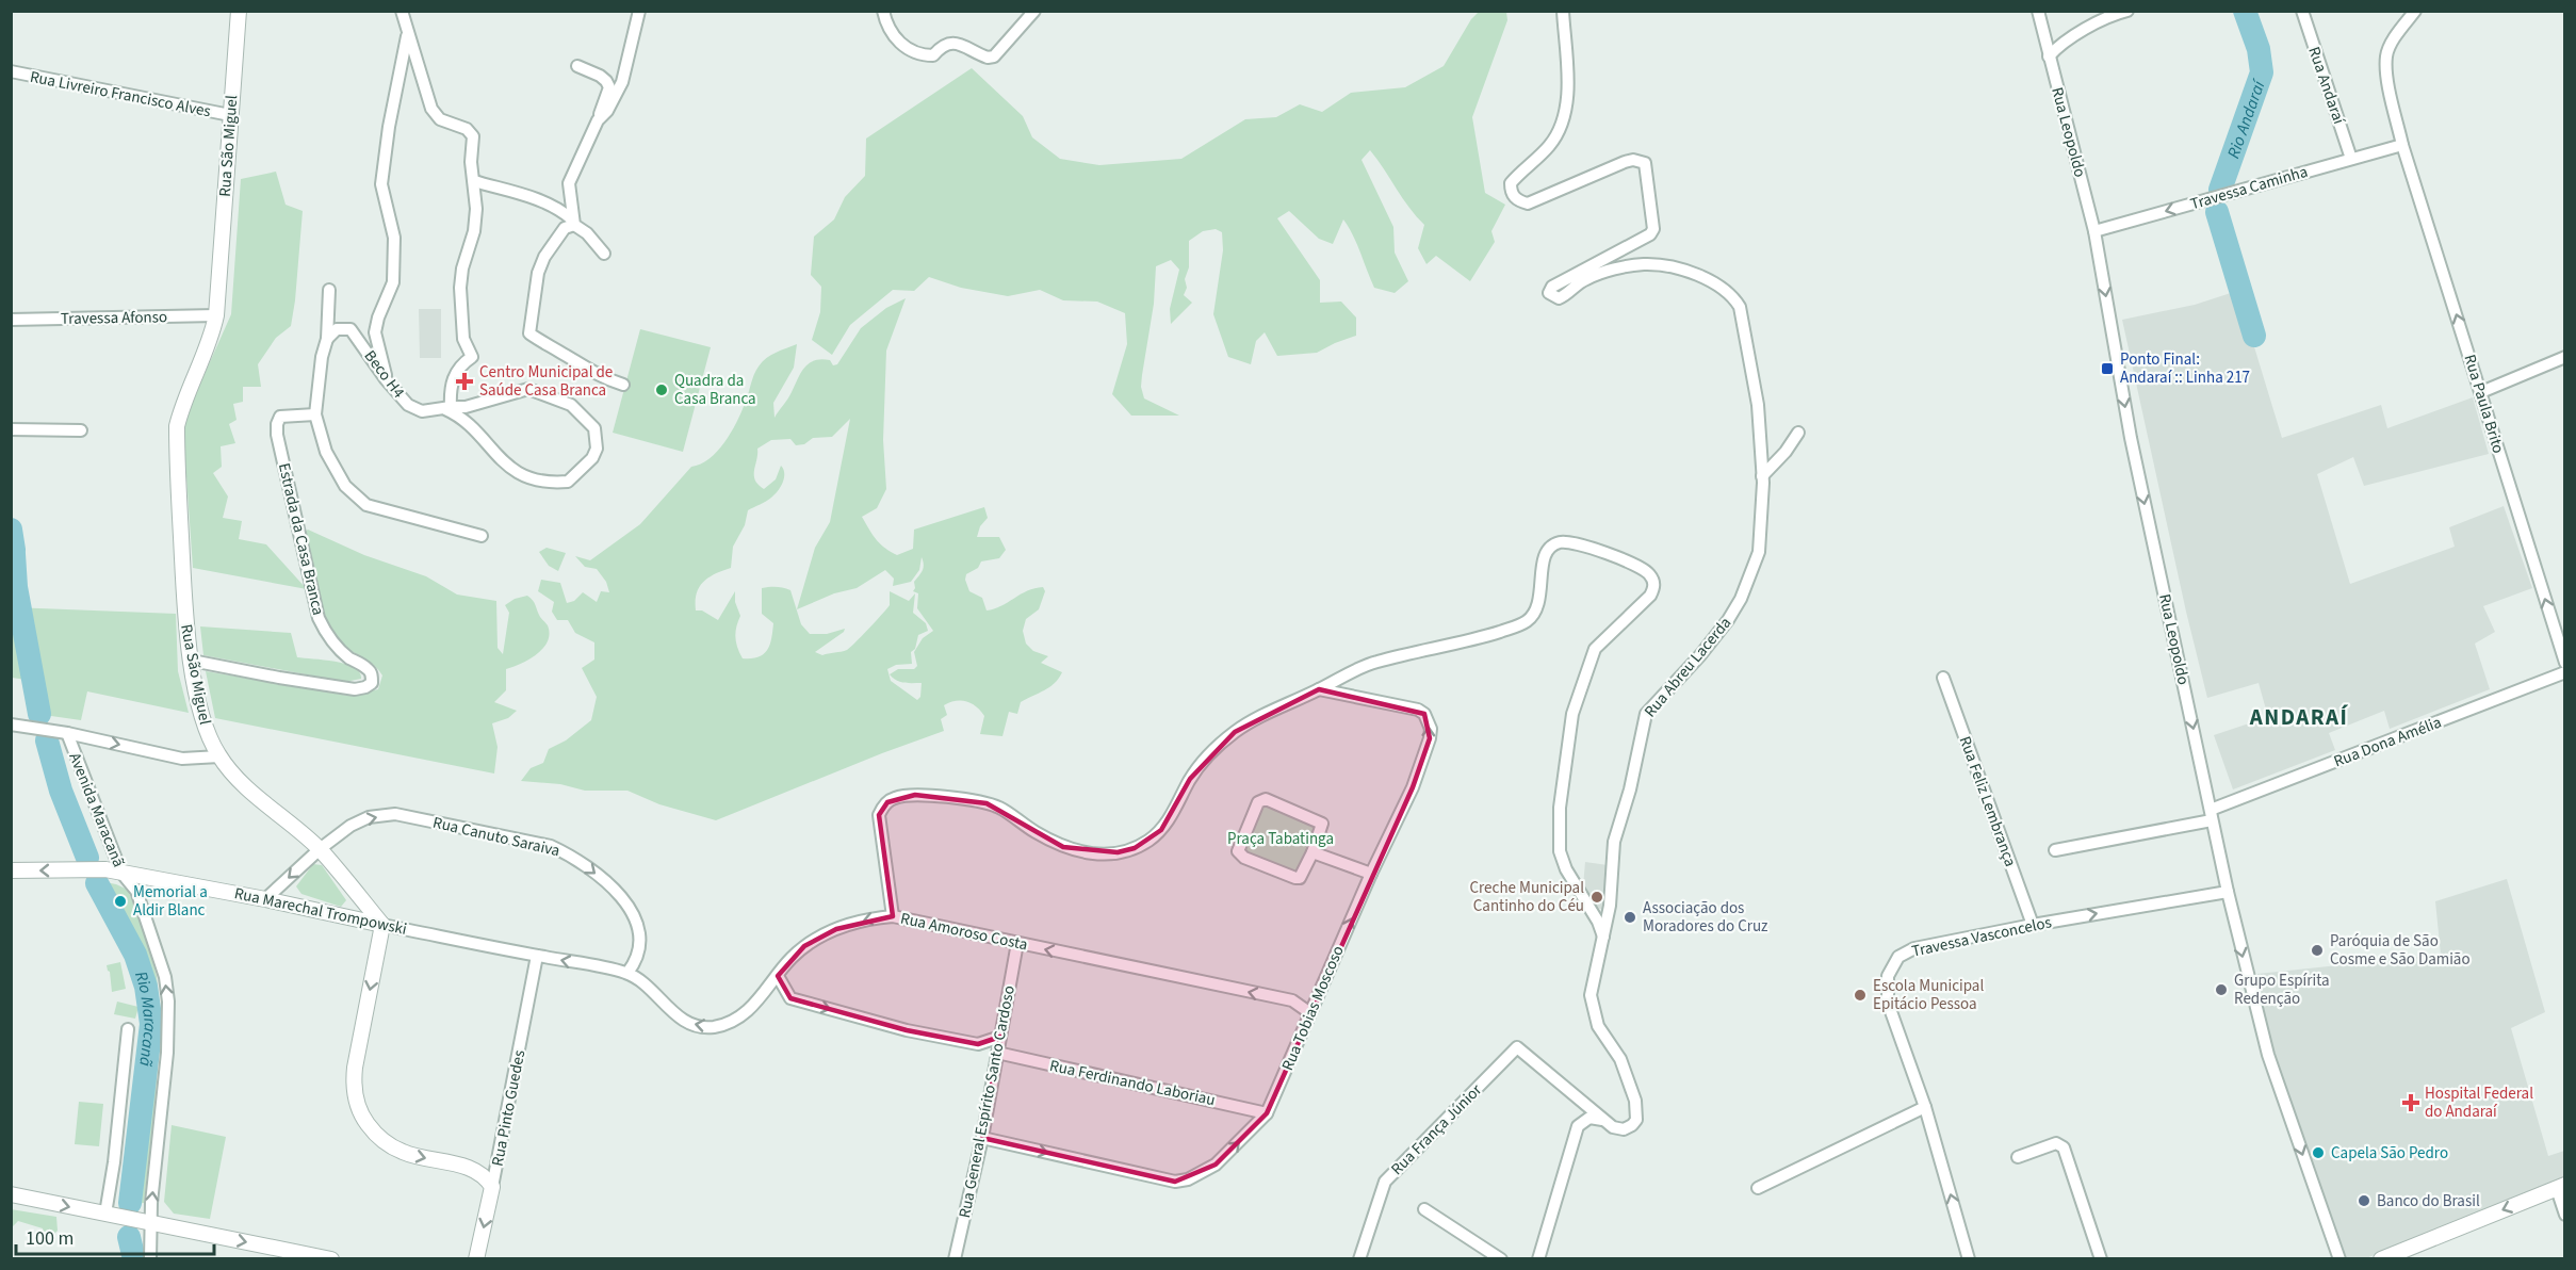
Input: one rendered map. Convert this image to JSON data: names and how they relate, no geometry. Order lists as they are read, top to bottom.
{
  "streets": {
    "street": [
      "Rua Andaraí",
      "Rua Livreiro Francisco Alves",
      "Rua Leopoldo",
      "Rua São Miguel",
      "Travessa Caminha",
      "Travessa Afonso",
      "Beco H4",
      "Rua Paula Brito",
      "Estrada da Casa Branca",
      "Rua Abreu Lacerda",
      "Rua Dona Amélia",
      "Rua Feliz Lembrança",
      "Avenida Maracanã",
      "Rua Canuto Saraiva",
      "Rua Marechal Trompowski",
      "Rua Amoroso Costa",
      "Travessa Vasconcelos",
      "Rua Tobias Moscoso",
      "Rua Ferdinando Laboriau",
      "Rua General Espírito Santo Cardoso",
      "Rua Pinto Guedes",
      "Rua França Júnior"
    ]
  },
  "crossings": [
    ["Rua Andaraí", "Travessa Caminha"],
    ["Rua Livreiro Francisco Alves", "Rua São Miguel"],
    ["Rua Leopoldo", "Travessa Caminha"],
    ["Rua Leopoldo", "Rua Dona Amélia"],
    ["Rua Leopoldo", "Travessa Vasconcelos"],
    ["Rua São Miguel", "Travessa Afonso"],
    ["Rua São Miguel", "Estrada da Casa Branca"],
    ["Rua São Miguel", "Rua Canuto Saraiva"],
    ["Rua São Miguel", "Rua Marechal Trompowski"],
    ["Travessa Caminha", "Rua Paula Brito"],
    ["Rua Abreu Lacerda", "Rua França Júnior"],
    ["Rua Feliz Lembrança", "Travessa Vasconcelos"],
    ["Avenida Maracanã", "Rua Marechal Trompowski"],
    ["Rua Canuto Saraiva", "Rua Marechal Trompowski"],
    ["Rua Canuto Saraiva", "Rua Amoroso Costa"],
    ["Rua Marechal Trompowski", "Rua Amoroso Costa"],
    ["Rua Marechal Trompowski", "Rua Pinto Guedes"],
    ["Rua Amoroso Costa", "Rua Tobias Moscoso"],
    ["Rua Amoroso Costa", "Rua General Espírito Santo Cardoso"],
    ["Rua Tobias Moscoso", "Rua Ferdinando Laboriau"],
    ["Rua Tobias Moscoso", "Rua General Espírito Santo Cardoso"],
    ["Rua Ferdinando Laboriau", "Rua General Espírito Santo Cardoso"]
  ],
  "one_way": [
    "Rua Leopoldo",
    "Travessa Caminha",
    "Rua Paula Brito",
    "Rua Amoroso Costa"
  ],
  "districts": ["ANDARAÍ"],
  "water": ["Rio Andaraí", "Rio Maracanã"],
  "parks": ["Praça Tabatinga"],
  "places": {
    "transit": ["Ponto Final: Andaraí :: Linha 217"],
    "health": ["Centro Municipal de Saúde Casa Branca", "Hospital Federal do Andaraí"],
    "other": [
      "Quadra da Casa Branca",
      "Creche Municipal Cantinho do Céu",
      "Memorial a Aldir Blanc",
      "Associação dos Moradores do Cruz",
      "Paróquia de São Cosme e São Damião",
      "Grupo Espírita Redenção",
      "Escola Municipal Epitácio Pessoa",
      "Capela São Pedro",
      "Banco do Brasil"
    ]
  },
  "scale_bar": "100 m"
}
